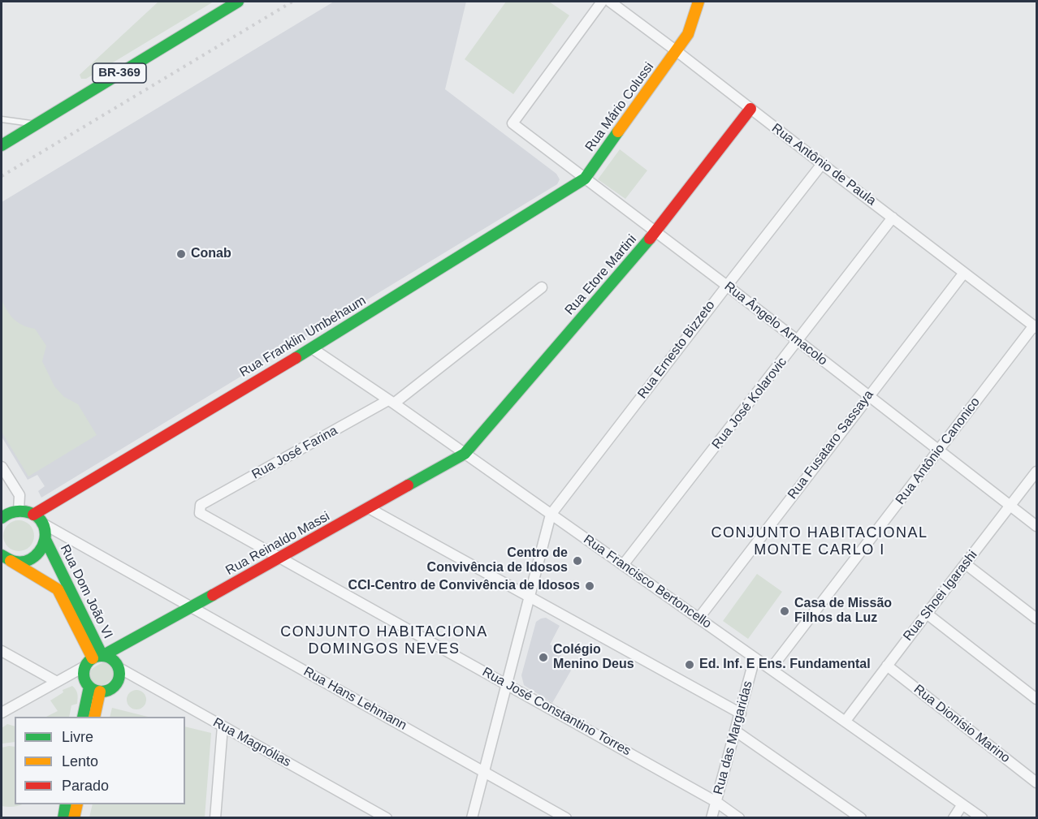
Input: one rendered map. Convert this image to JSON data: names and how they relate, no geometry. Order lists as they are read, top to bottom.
{
  "streets": {
    "street": [
      "BR-369",
      "Rua Mário Colussi",
      "Rua Antônio de Paula",
      "Rua Etore Martini",
      "Rua Ângelo Armacolo",
      "Rua Franklin Umbehaum",
      "Rua Ernesto Bizzeto",
      "Rua José Kolarovic",
      "Rua Fusataro Sassaya",
      "Rua Antônio Canonico",
      "Rua José Farina",
      "Rua Reinaldo Massi",
      "Rua Francisco Bertoncello",
      "Rua Dom João VI",
      "Rua Shoei Igarashi",
      "Rua Hans Lehmann",
      "Rua José Constantino Torres",
      "Rua Dionísio Marino",
      "Rua das Margaridas",
      "Rua Magnólias"
    ]
  },
  "crossings": [
    ["Rua Mário Colussi", "Rua Antônio de Paula"],
    ["Rua Mário Colussi", "Rua Ângelo Armacolo"],
    ["Rua Mário Colussi", "Rua Franklin Umbehaum"],
    ["Rua Antônio de Paula", "Rua Etore Martini"],
    ["Rua Antônio de Paula", "Rua Ernesto Bizzeto"],
    ["Rua Antônio de Paula", "Rua José Kolarovic"],
    ["Rua Antônio de Paula", "Rua Fusataro Sassaya"],
    ["Rua Antônio de Paula", "Rua Antônio Canonico"],
    ["Rua Etore Martini", "Rua Ângelo Armacolo"],
    ["Rua Etore Martini", "Rua Reinaldo Massi"],
    ["Rua Etore Martini", "Rua Francisco Bertoncello"],
    ["Rua Ângelo Armacolo", "Rua Franklin Umbehaum"],
    ["Rua Ângelo Armacolo", "Rua Ernesto Bizzeto"],
    ["Rua Ângelo Armacolo", "Rua José Kolarovic"],
    ["Rua Ângelo Armacolo", "Rua Fusataro Sassaya"],
    ["Rua Ângelo Armacolo", "Rua Antônio Canonico"],
    ["Rua Ângelo Armacolo", "Rua Shoei Igarashi"],
    ["Rua Franklin Umbehaum", "Rua Francisco Bertoncello"],
    ["Rua Ernesto Bizzeto", "Rua Francisco Bertoncello"],
    ["Rua José Kolarovic", "Rua Francisco Bertoncello"],
    ["Rua Fusataro Sassaya", "Rua Francisco Bertoncello"],
    ["Rua Antônio Canonico", "Rua Francisco Bertoncello"],
    ["Rua José Farina", "Rua Francisco Bertoncello"],
    ["Rua José Farina", "Rua José Constantino Torres"],
    ["Rua Reinaldo Massi", "Rua Francisco Bertoncello"],
    ["Rua Reinaldo Massi", "Rua Dom João VI"],
    ["Rua Reinaldo Massi", "Rua Hans Lehmann"],
    ["Rua Reinaldo Massi", "Rua José Constantino Torres"],
    ["Rua Reinaldo Massi", "Rua Magnólias"],
    ["Rua Francisco Bertoncello", "Rua Shoei Igarashi"],
    ["Rua Francisco Bertoncello", "Rua das Margaridas"],
    ["Rua Dom João VI", "Rua Hans Lehmann"],
    ["Rua Dom João VI", "Rua Magnólias"],
    ["Rua Shoei Igarashi", "Rua Dionísio Marino"],
    ["Rua José Constantino Torres", "Rua das Margaridas"]
  ],
  "districts": ["CONJUNTO HABITACIONAL MONTE CARLO I", "CONJUNTO HABITACIONA DOMINGOS NEVES"],
  "places": [
    "Conab",
    "Centro de Convivência de Idosos",
    "CCI-Centro de Convivência de Idosos",
    "Casa de Missão Filhos da Luz",
    "Colégio Menino Deus",
    "Ed. Inf. E Ens. Fundamental"
  ],
  "legend": ["Livre", "Lento", "Parado"]
}
